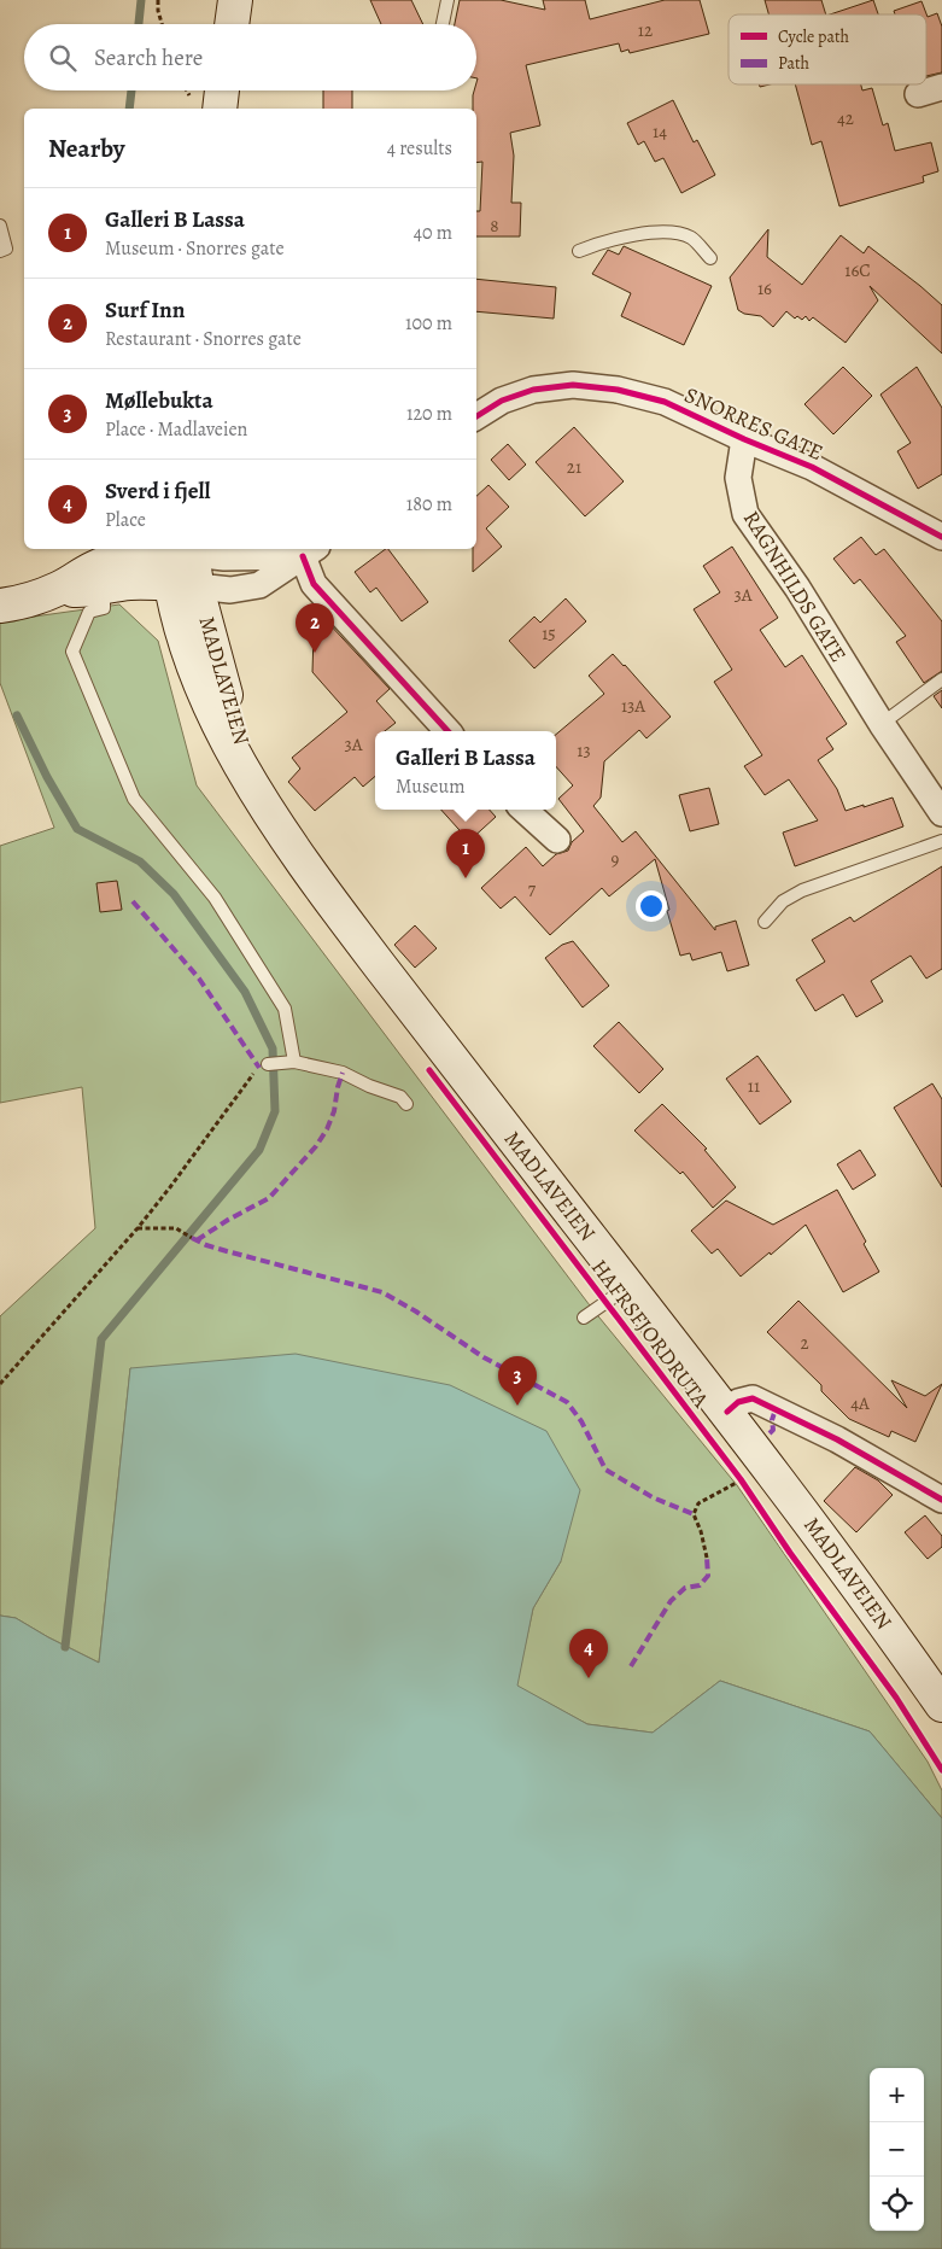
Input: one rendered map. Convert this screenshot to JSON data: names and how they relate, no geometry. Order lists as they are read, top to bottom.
{
  "streets": {
    "main road": ["MADLAVEIEN"],
    "street": ["SNORRES GATE", "RAGNHILDS GATE"],
    "cycle path": ["HAFRSFJORDRUTA"]
  },
  "crossings": [
    ["SNORRES GATE", "RAGNHILDS GATE"]
  ],
  "house_numbers": [
    "12",
    "42",
    "14",
    "8",
    "16C",
    "16",
    "21",
    "3A",
    "15",
    "13A",
    "3A",
    "13",
    "9",
    "7",
    "11",
    "2",
    "4A"
  ],
  "legend": ["Cycle path", "Path"],
  "page": {
    "search": "Search here",
    "heading": ["Nearby", "4 results"],
    "list": [
      {
        "mark": "1",
        "name": "Galleri B Lassa",
        "note": "Museum · Snorres gate",
        "value": "40 m"
      },
      {
        "mark": "2",
        "name": "Surf Inn",
        "note": "Restaurant · Snorres gate",
        "value": "100 m"
      },
      {
        "mark": "3",
        "name": "Møllebukta",
        "note": "Place · Madlaveien",
        "value": "120 m"
      },
      {
        "mark": "4",
        "name": "Sverd i fjell",
        "note": "Place",
        "value": "180 m"
      }
    ],
    "pins": [
      "2",
      "1",
      "3",
      "4"
    ],
    "popup": ["Galleri B Lassa", "Museum"],
    "map_buttons": ["+", "−"]
  }
}
